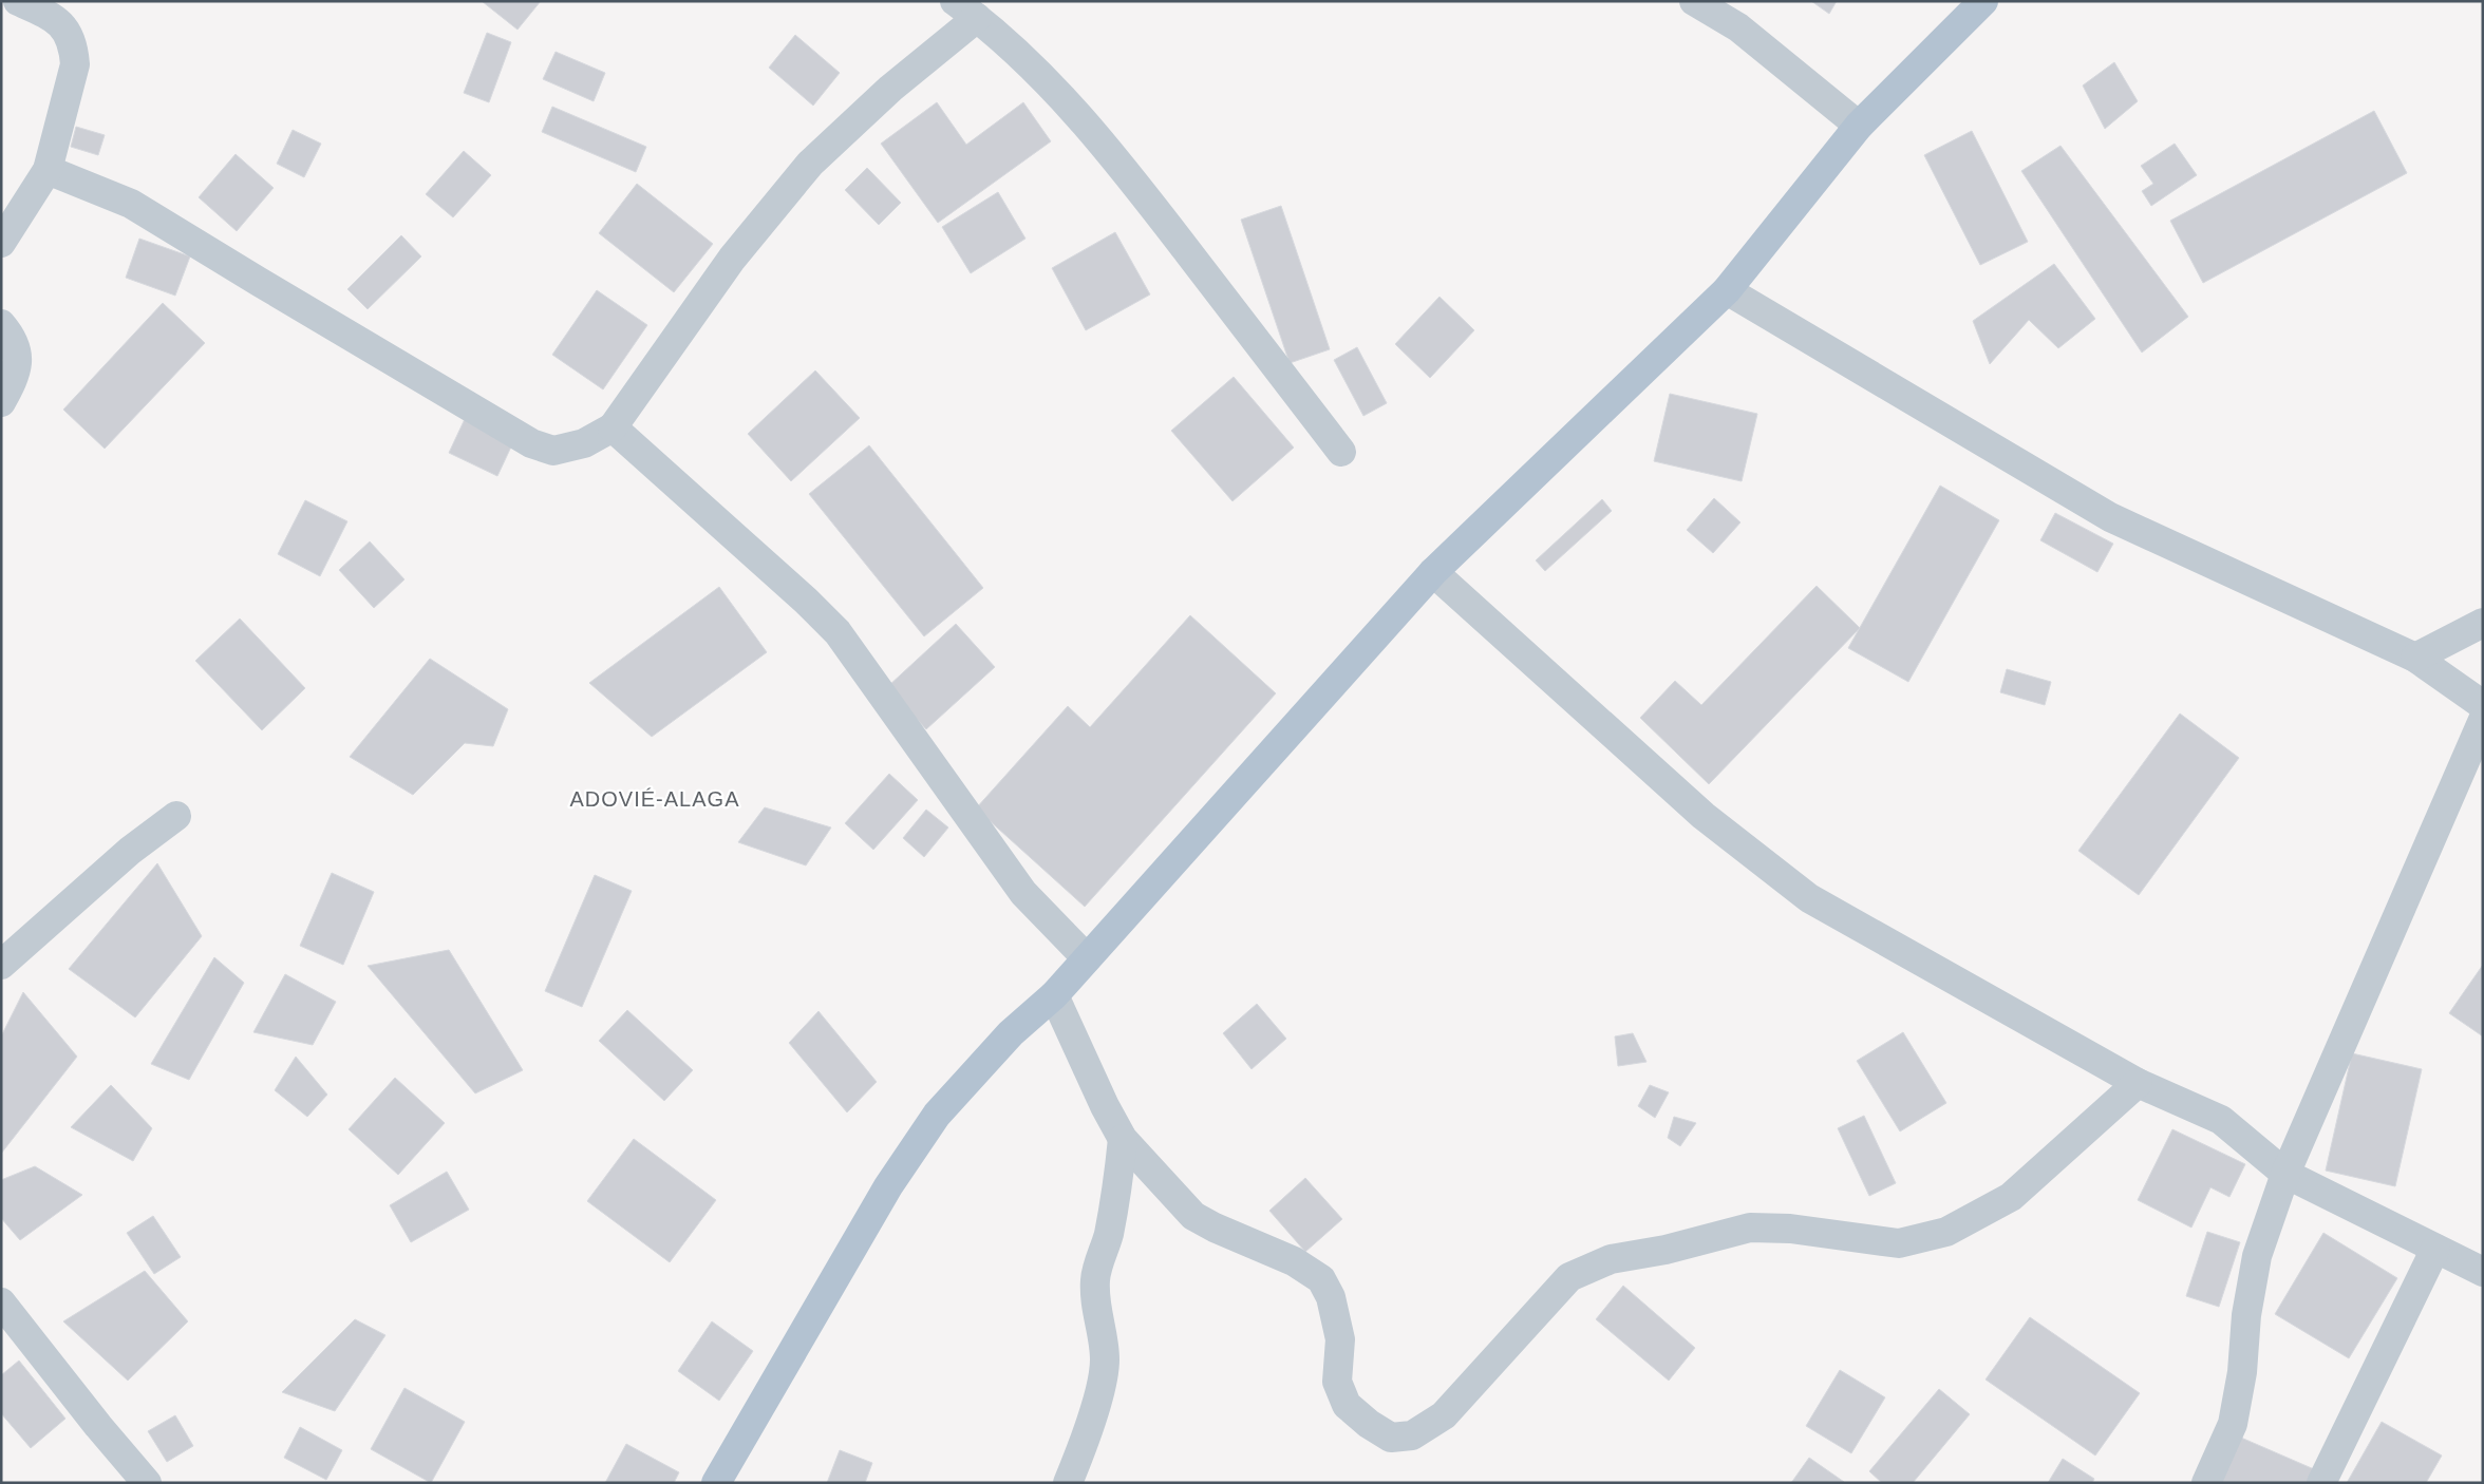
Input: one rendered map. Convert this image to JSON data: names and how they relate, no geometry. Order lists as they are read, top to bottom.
{
  "districts": ["ADOVIÉ-ALAGA"]
}
